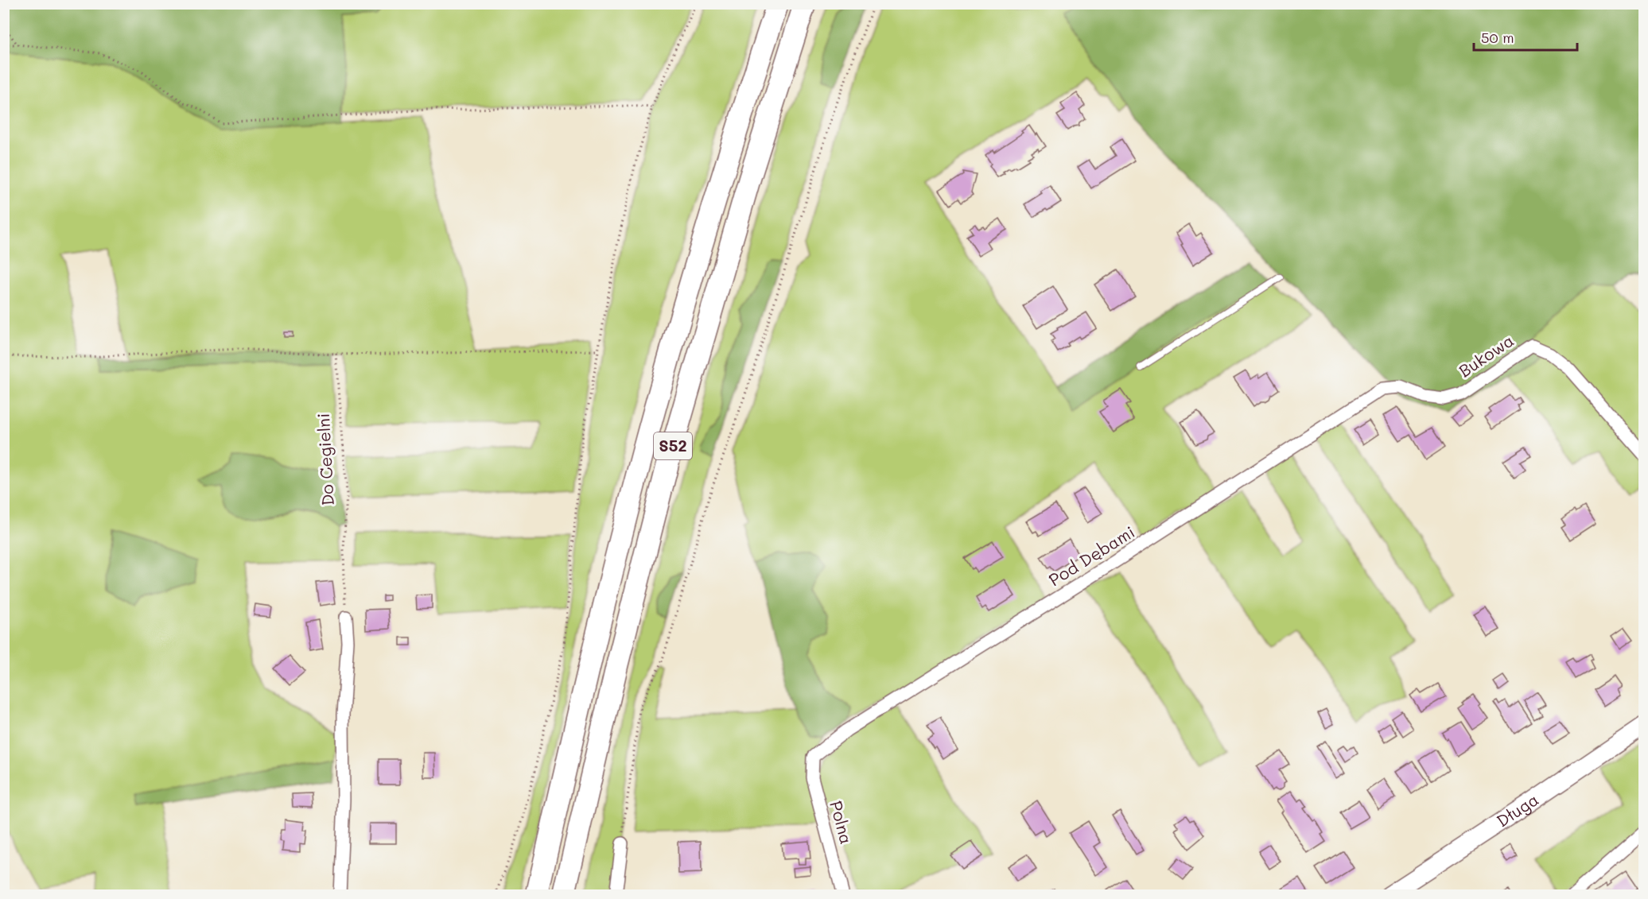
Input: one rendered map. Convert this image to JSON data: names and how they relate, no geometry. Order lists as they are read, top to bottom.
{
  "streets": {
    "highway": ["S52"],
    "street": [
      "Bukowa",
      "Pod Dębami",
      "Długa",
      "Polna"
    ],
    "path": ["Do Cegielni"]
  },
  "crossings": [
    ["Bukowa", "Pod Dębami"],
    ["Pod Dębami", "Polna"]
  ],
  "scale_bar": "50 m"
}
